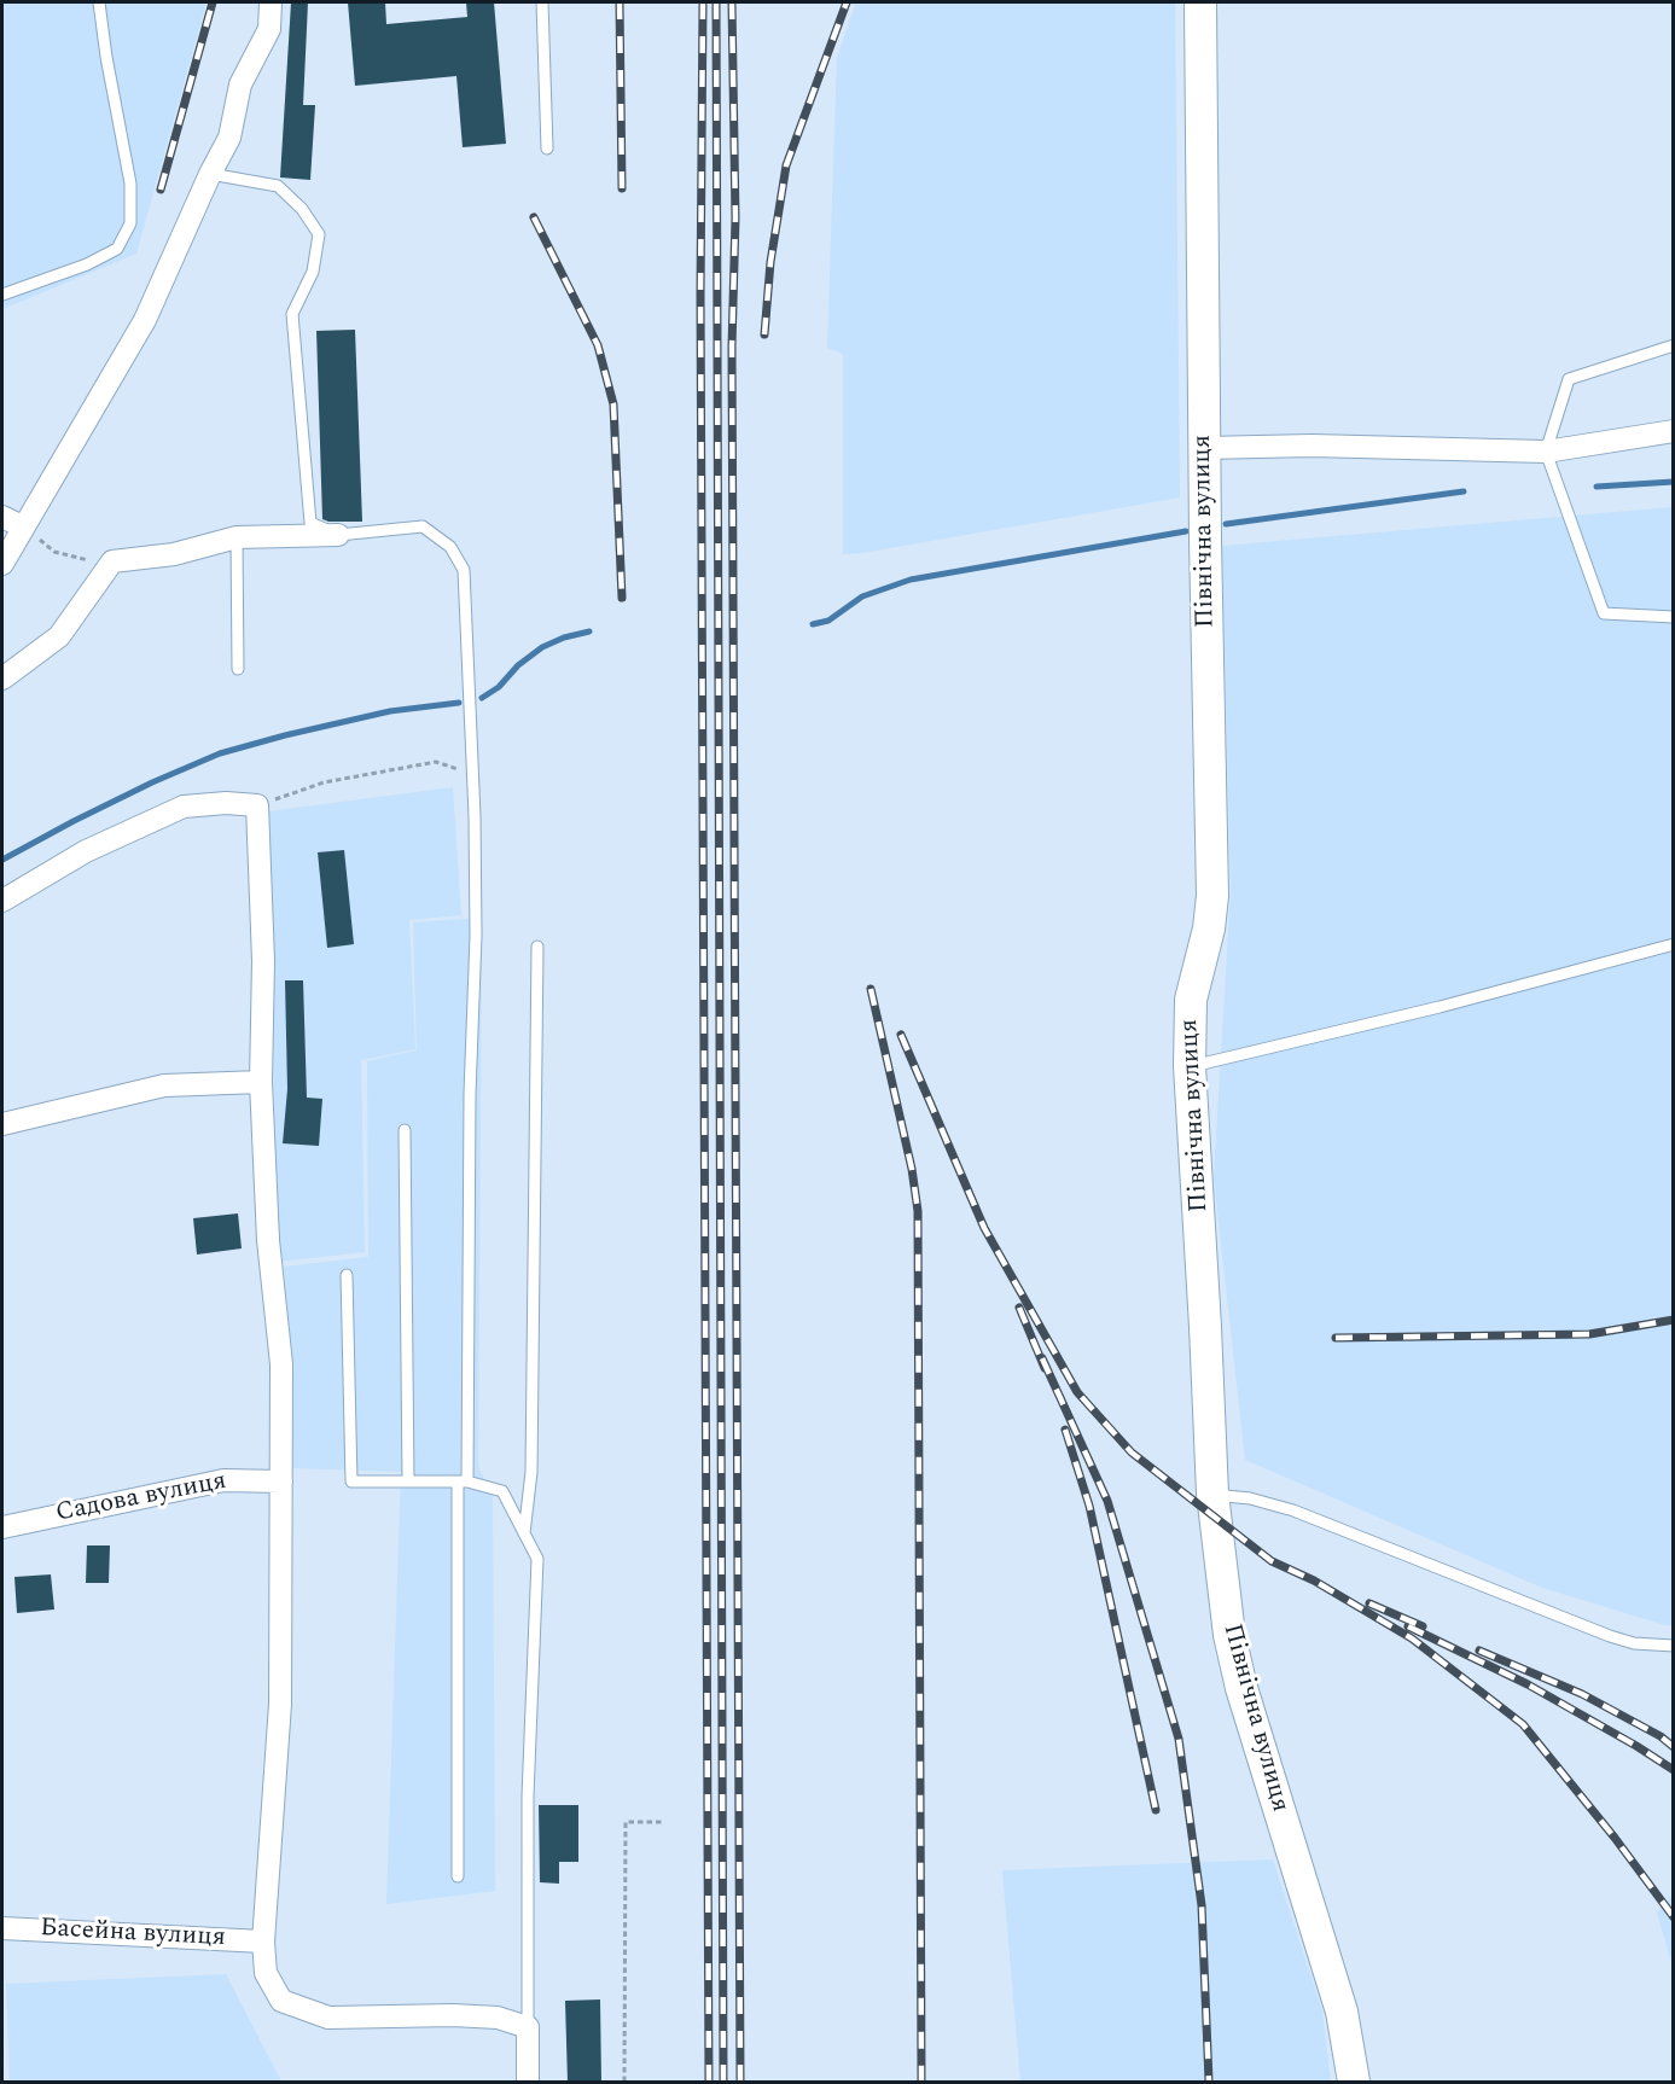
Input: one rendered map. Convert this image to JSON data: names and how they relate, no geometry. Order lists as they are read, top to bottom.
{
  "streets": {
    "street": ["Північна вулиця", "Садова вулиця", "Басейна вулиця"]
  }
}
